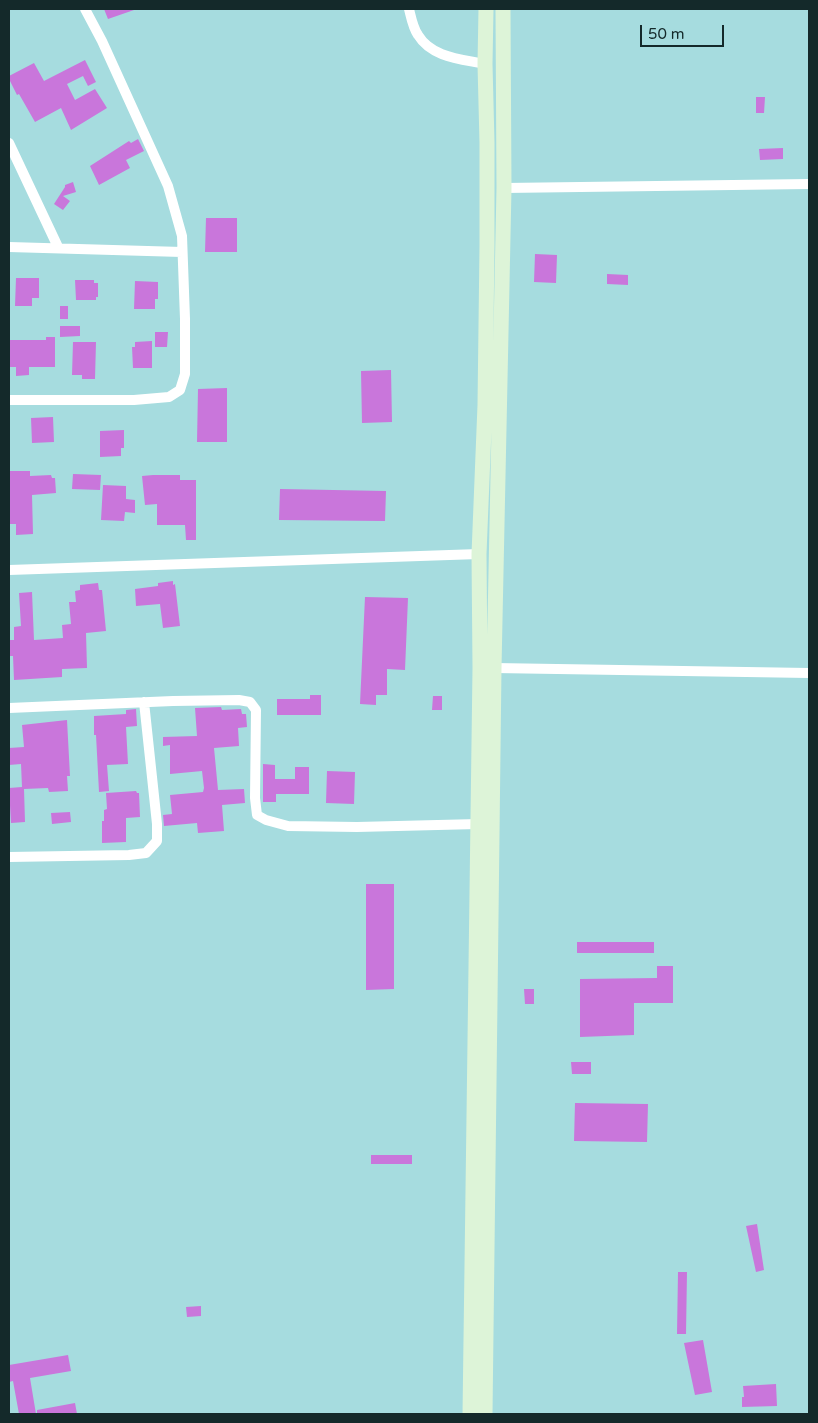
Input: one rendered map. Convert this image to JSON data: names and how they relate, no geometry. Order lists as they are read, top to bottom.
{
  "scale_bar": "50 m"
}
